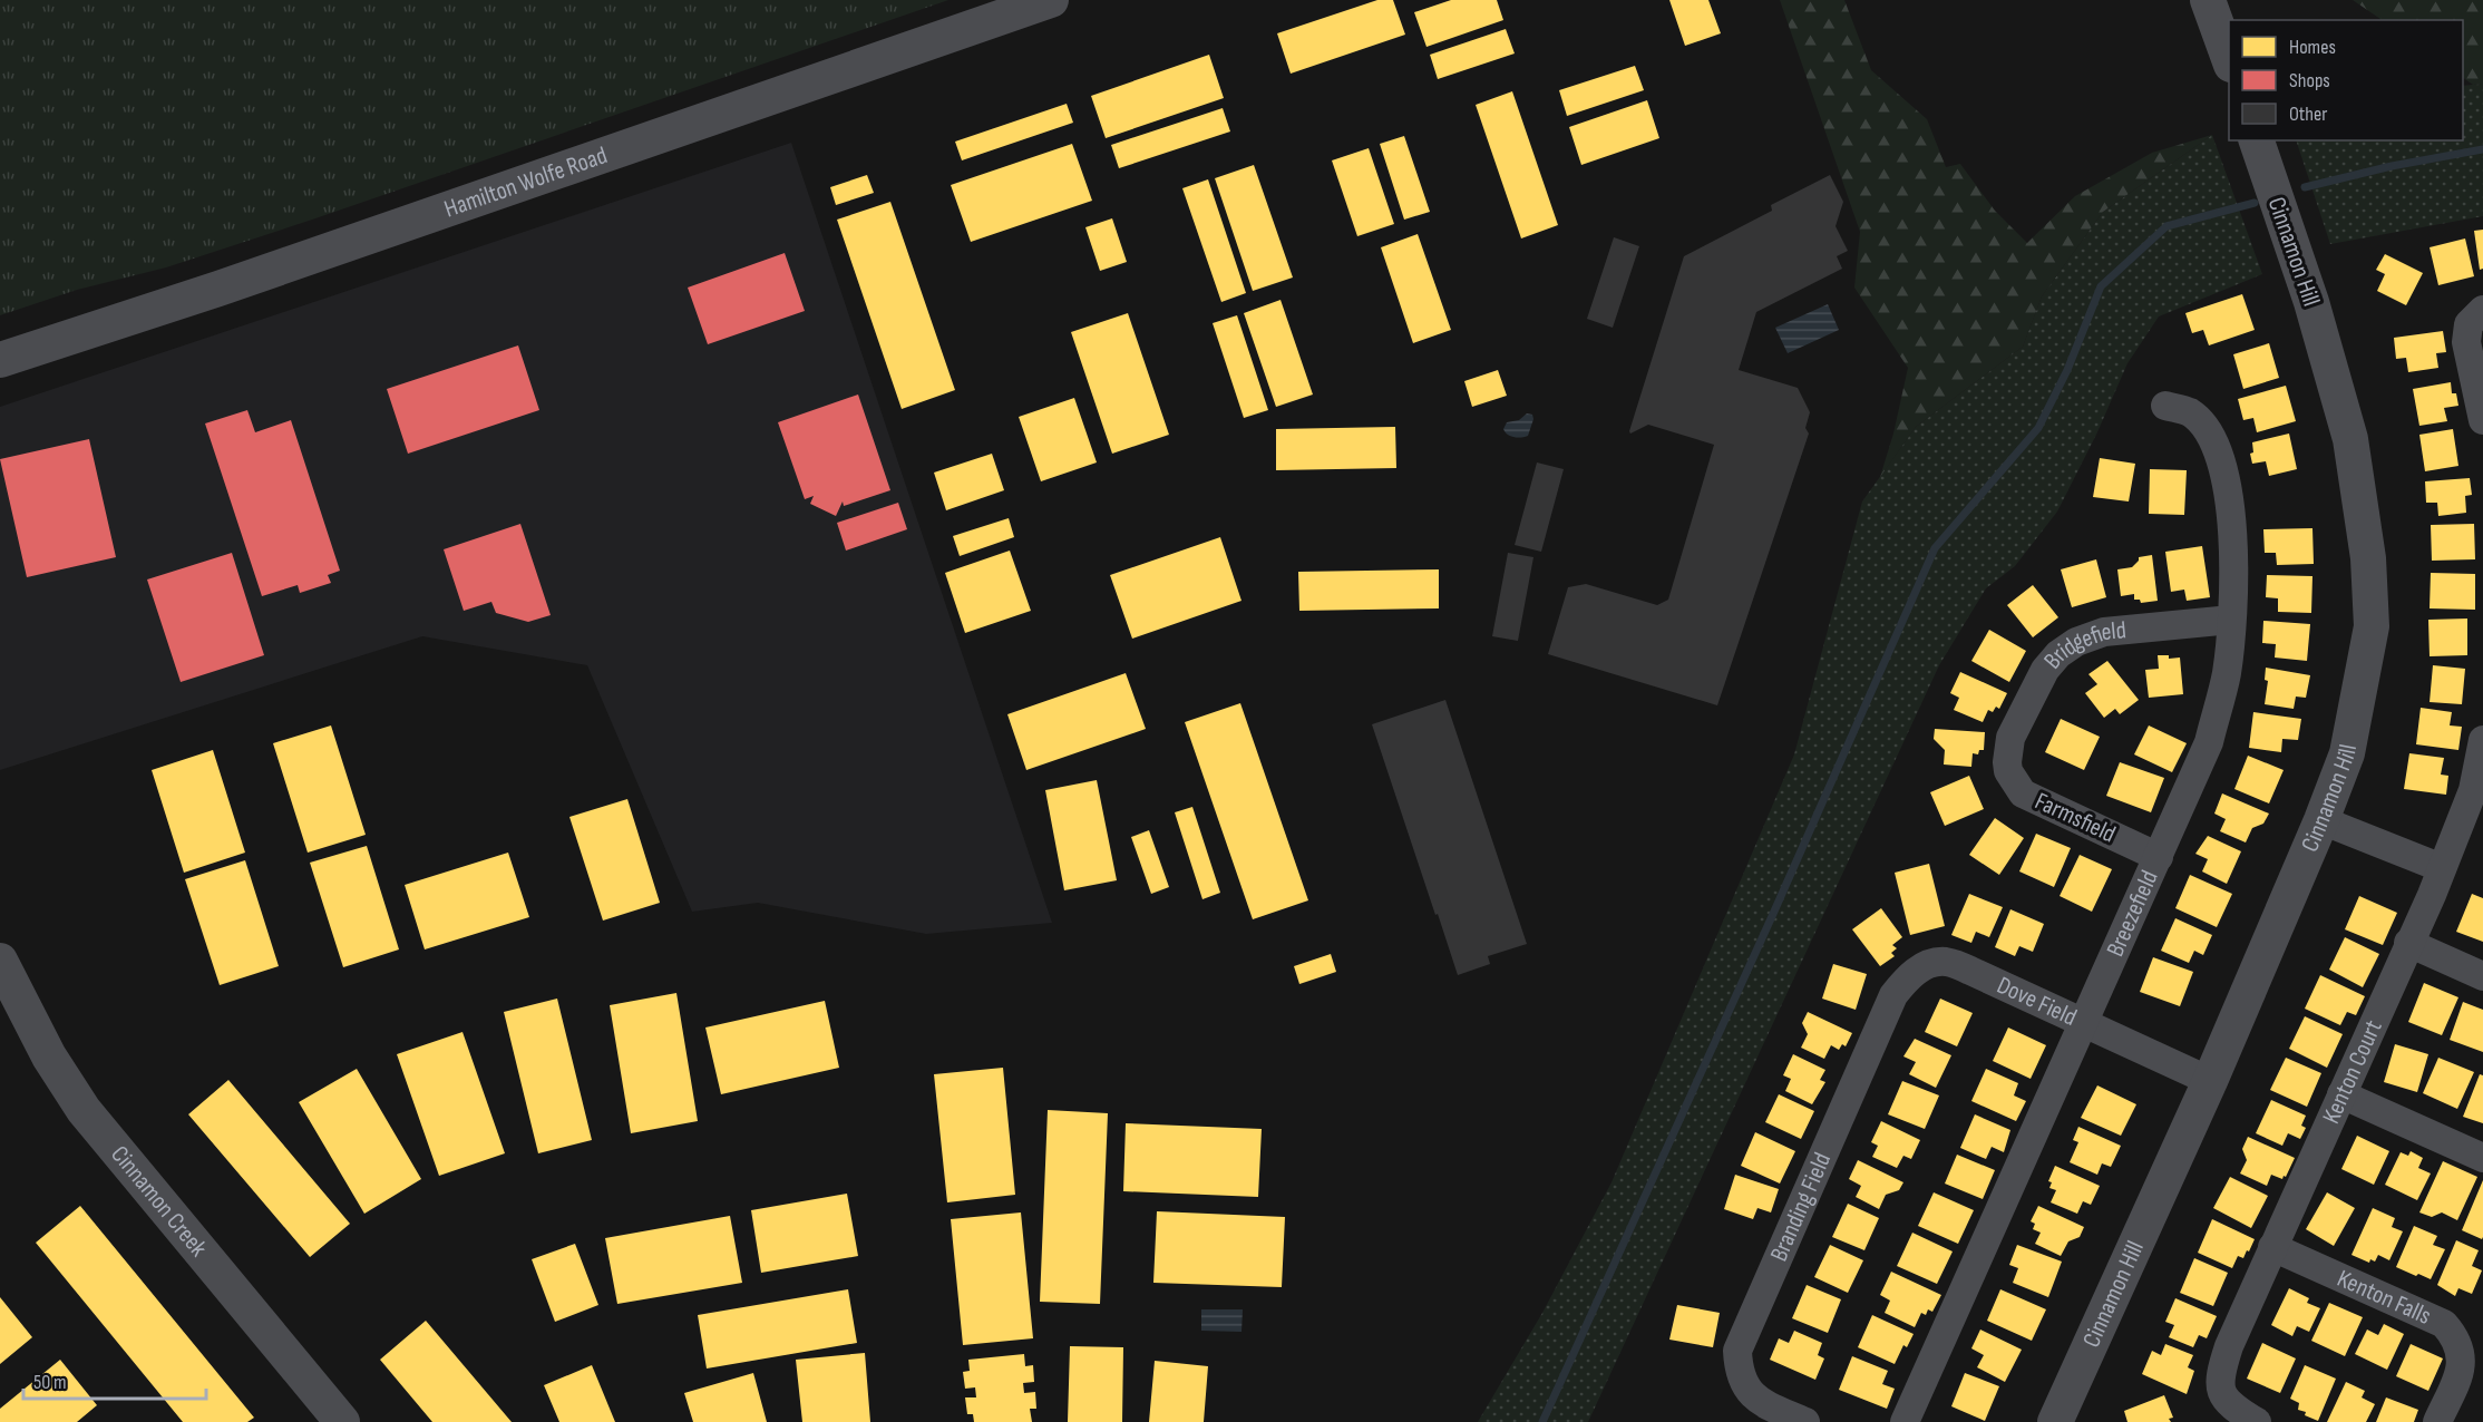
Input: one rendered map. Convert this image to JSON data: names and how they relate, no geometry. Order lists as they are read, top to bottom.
{
  "streets": {
    "street": [
      "Hamilton Wolfe Road",
      "Cinnamon Hill",
      "Bridgefield",
      "Farmsfield",
      "Breezefield",
      "Dove Field",
      "Kenton Court",
      "Cinnamon Creek",
      "Branding Field",
      "Kenton Falls"
    ]
  },
  "crossings": [
    ["Cinnamon Hill", "Dove Field"],
    ["Bridgefield", "Farmsfield"],
    ["Bridgefield", "Breezefield"],
    ["Farmsfield", "Breezefield"],
    ["Breezefield", "Dove Field"],
    ["Dove Field", "Branding Field"],
    ["Kenton Court", "Kenton Falls"]
  ],
  "legend": ["Homes", "Shops", "Other"],
  "scale_bar": "50 m"
}
